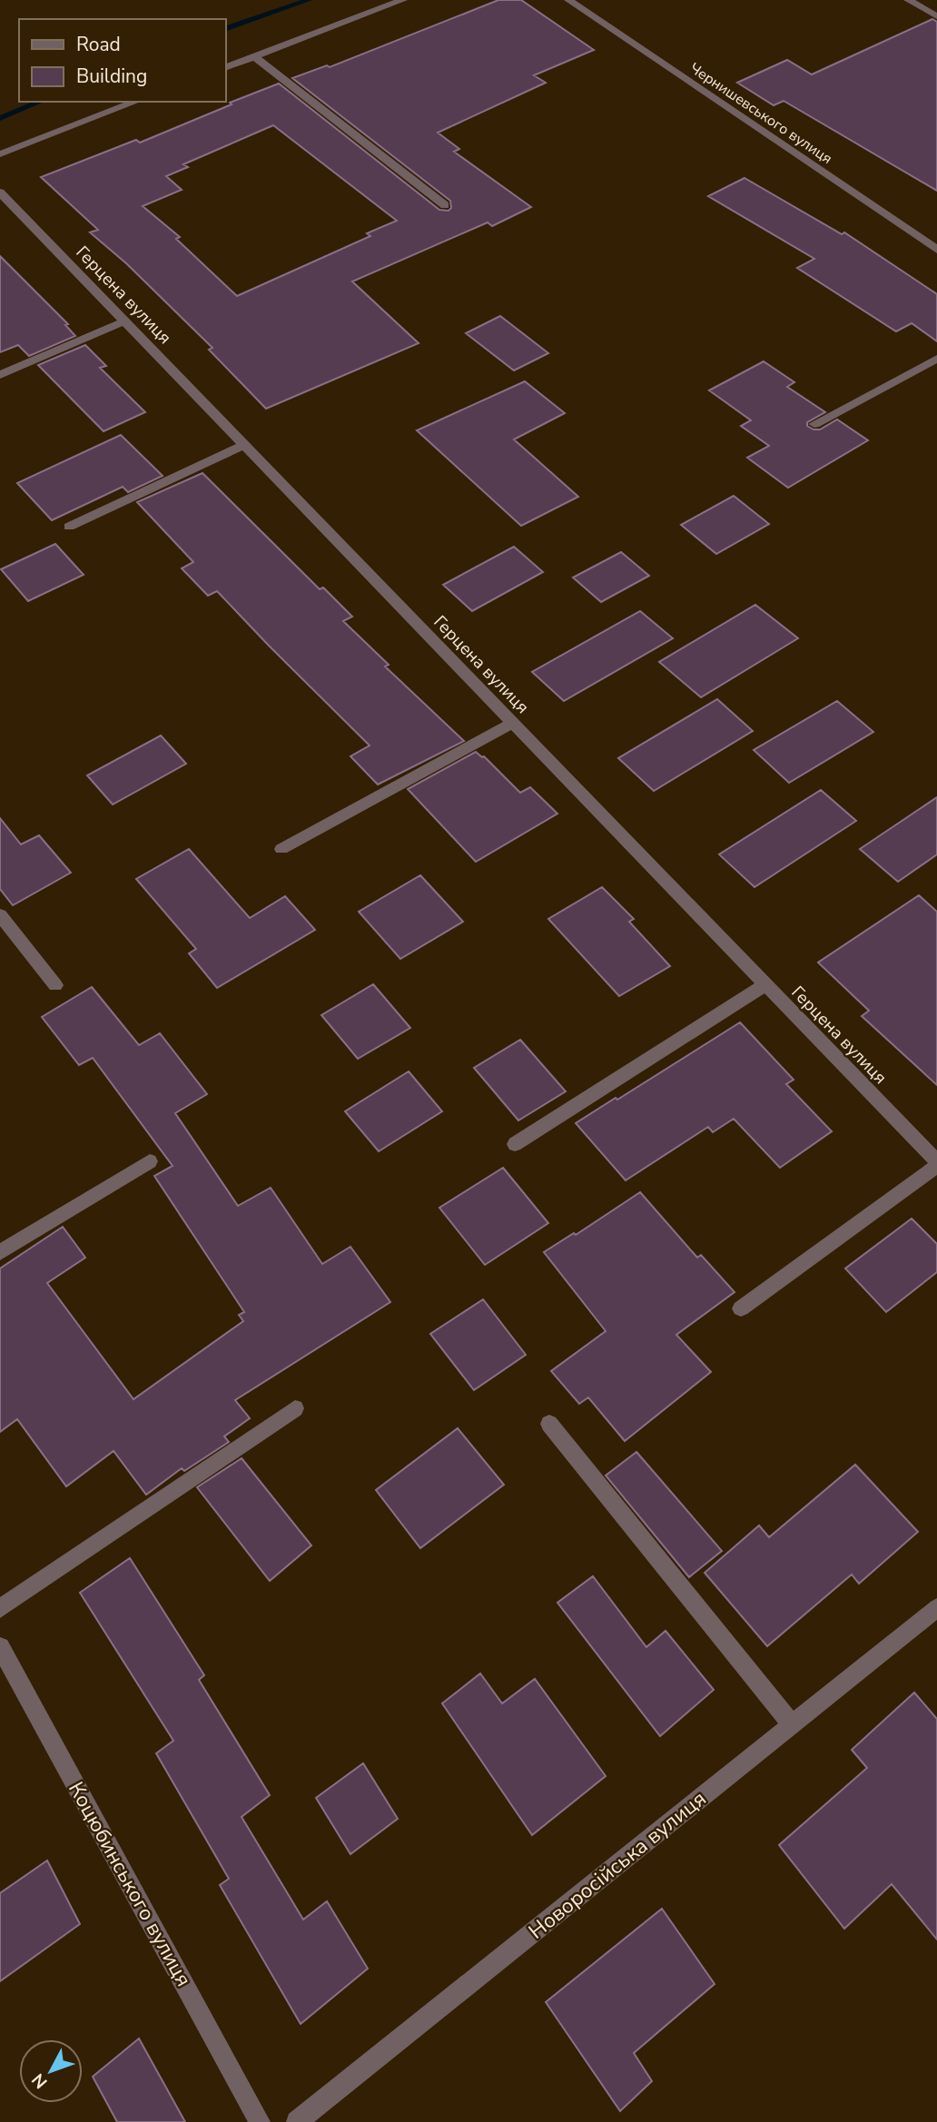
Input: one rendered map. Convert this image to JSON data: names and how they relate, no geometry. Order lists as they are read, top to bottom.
{
  "streets": {
    "street": [
      "Чернишевського вулиця",
      "Герцена вулиця",
      "Новоросійська вулиця",
      "Коцюбинського вулиця"
    ]
  },
  "legend": ["Road", "Building"],
  "north": "bottom left"
}
